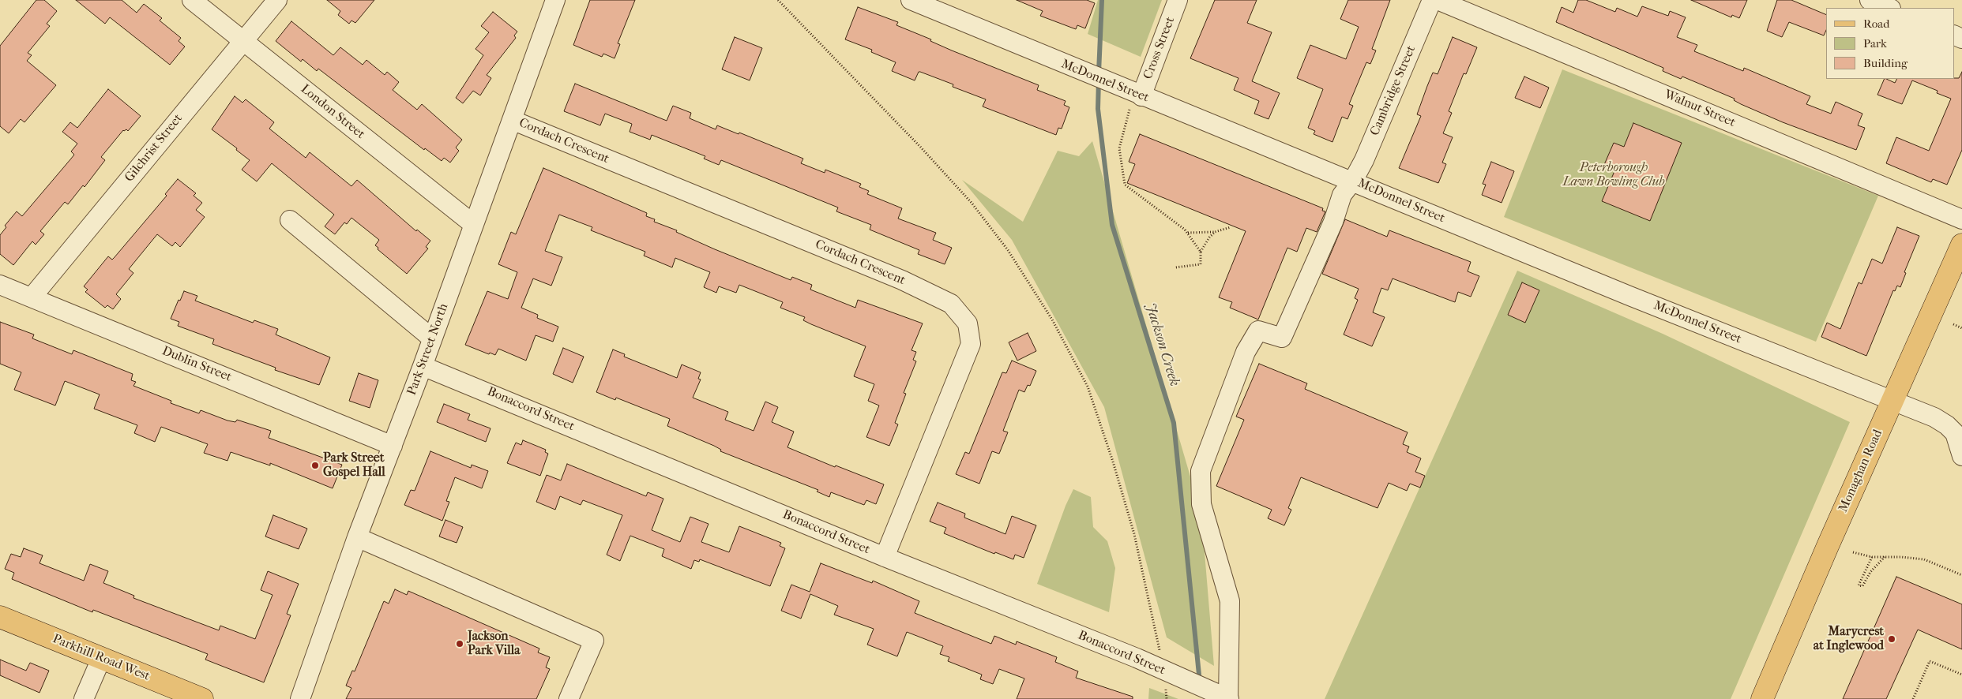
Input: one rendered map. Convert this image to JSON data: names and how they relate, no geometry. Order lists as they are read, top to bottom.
{
  "streets": {
    "main road": ["Monaghan Road", "Parkhill Road West"],
    "street": [
      "Cross Street",
      "McDonnel Street",
      "Cambridge Street",
      "Walnut Street",
      "London Street",
      "Cordach Crescent",
      "Gilchrist Street",
      "Park Street North",
      "Dublin Street",
      "Bonaccord Street"
    ]
  },
  "crossings": [
    ["Cross Street", "McDonnel Street"],
    ["McDonnel Street", "Cambridge Street"],
    ["McDonnel Street", "Monaghan Road"],
    ["Cambridge Street", "Bonaccord Street"],
    ["London Street", "Gilchrist Street"],
    ["London Street", "Park Street North"],
    ["Cordach Crescent", "Park Street North"],
    ["Cordach Crescent", "Bonaccord Street"],
    ["Gilchrist Street", "Dublin Street"],
    ["Park Street North", "Dublin Street"],
    ["Park Street North", "Bonaccord Street"]
  ],
  "water": ["Jackson Creek"],
  "parks": ["Peterborough Lawn Bowling Club"],
  "places": ["Park Street Gospel Hall", "Marycrest at Inglewood", "Jackson Park Villa"],
  "legend": ["Road", "Park", "Building"]
}
